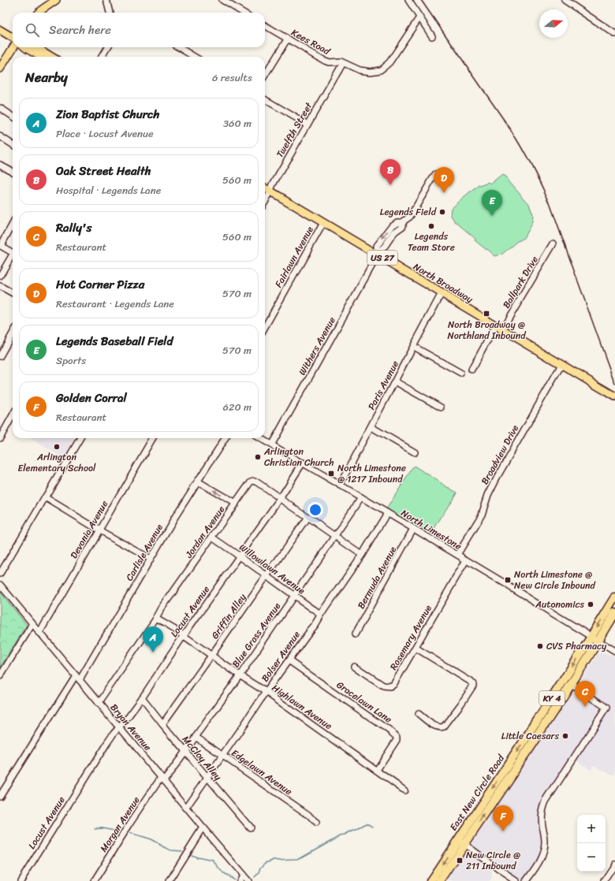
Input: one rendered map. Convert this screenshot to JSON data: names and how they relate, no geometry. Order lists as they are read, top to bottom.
{
  "streets": {
    "highway": ["KY 4", "East New Circle Road"],
    "main road": ["US 27", "North Broadway"],
    "street": [
      "Kees Road",
      "Twelfth Street",
      "Fairlawn Avenue",
      "Ballpark Drive",
      "Withers Avenue",
      "Paris Avenue",
      "Broadview Drive",
      "Devonia Avenue",
      "North Limestone",
      "Jordan Avenue",
      "Carlisle Avenue",
      "Willowlawn Avenue",
      "Bermuda Avenue",
      "Locust Avenue",
      "Griffin Alley",
      "Blue Grass Avenue",
      "Rosemary Avenue",
      "Bolser Avenue",
      "Gracelawn Lane",
      "Highlawn Avenue",
      "Bryan Avenue",
      "McCloy Alley",
      "Edgelawn Avenue",
      "Morgan Avenue"
    ]
  },
  "crossings": [
    ["Kees Road", "Twelfth Street"],
    ["Twelfth Street", "North Broadway"],
    ["Fairlawn Avenue", "North Broadway"],
    ["Ballpark Drive", "North Broadway"],
    ["North Broadway", "Withers Avenue"],
    ["North Broadway", "Paris Avenue"],
    ["North Broadway", "Broadview Drive"],
    ["Withers Avenue", "North Limestone"],
    ["Paris Avenue", "North Limestone"],
    ["Broadview Drive", "North Limestone"],
    ["Devonia Avenue", "Bryan Avenue"],
    ["North Limestone", "Bermuda Avenue"],
    ["North Limestone", "Locust Avenue"],
    ["North Limestone", "Blue Grass Avenue"],
    ["North Limestone", "Rosemary Avenue"],
    ["North Limestone", "Bolser Avenue"],
    ["North Limestone", "KY 4"],
    ["North Limestone", "East New Circle Road"],
    ["Jordan Avenue", "Willowlawn Avenue"],
    ["Jordan Avenue", "Locust Avenue"],
    ["Jordan Avenue", "Griffin Alley"],
    ["Jordan Avenue", "Blue Grass Avenue"],
    ["Jordan Avenue", "Bolser Avenue"],
    ["Jordan Avenue", "Highlawn Avenue"],
    ["Jordan Avenue", "Bryan Avenue"],
    ["Carlisle Avenue", "Bryan Avenue"],
    ["Willowlawn Avenue", "Locust Avenue"],
    ["Willowlawn Avenue", "Griffin Alley"],
    ["Willowlawn Avenue", "Blue Grass Avenue"],
    ["Willowlawn Avenue", "Bolser Avenue"],
    ["Locust Avenue", "Highlawn Avenue"],
    ["Locust Avenue", "Bryan Avenue"],
    ["Locust Avenue", "McCloy Alley"],
    ["Griffin Alley", "Highlawn Avenue"],
    ["Griffin Alley", "McCloy Alley"],
    ["Blue Grass Avenue", "Highlawn Avenue"],
    ["Blue Grass Avenue", "Bryan Avenue"],
    ["Blue Grass Avenue", "McCloy Alley"],
    ["Blue Grass Avenue", "Edgelawn Avenue"],
    ["Blue Grass Avenue", "Morgan Avenue"],
    ["Bolser Avenue", "Gracelawn Lane"],
    ["Bolser Avenue", "Highlawn Avenue"],
    ["Bolser Avenue", "Bryan Avenue"],
    ["Bolser Avenue", "McCloy Alley"],
    ["Bolser Avenue", "Edgelawn Avenue"],
    ["KY 4", "East New Circle Road"],
    ["Gracelawn Lane", "Highlawn Avenue"],
    ["Bryan Avenue", "Morgan Avenue"]
  ],
  "places": {
    "other": [
      "Legends Field",
      "Legends Team Store",
      "Arlington Elementary School",
      "Arlington Christian Church",
      "Autonomics",
      "CVS Pharmacy",
      "Little Caesars"
    ],
    "transit": [
      "North Broadway @ Northland Inbound",
      "North Limestone @ 1217 Inbound",
      "North Limestone @ New Circle Inbound",
      "New Circle @ 211 Inbound"
    ]
  },
  "north": "right",
  "page": {
    "search": "Search here",
    "heading": ["Nearby", "6 results"],
    "list": [
      {
        "mark": "A",
        "name": "Zion Baptist Church",
        "note": "Place · Locust Avenue",
        "value": "360 m"
      },
      {
        "mark": "B",
        "name": "Oak Street Health",
        "note": "Hospital · Legends Lane",
        "value": "560 m"
      },
      {
        "mark": "C",
        "name": "Rally's",
        "note": "Restaurant",
        "value": "560 m"
      },
      {
        "mark": "D",
        "name": "Hot Corner Pizza",
        "note": "Restaurant · Legends Lane",
        "value": "570 m"
      },
      {
        "mark": "E",
        "name": "Legends Baseball Field",
        "note": "Sports",
        "value": "570 m"
      },
      {
        "mark": "F",
        "name": "Golden Corral",
        "note": "Restaurant",
        "value": "620 m"
      }
    ],
    "pins": [
      "B",
      "D",
      "E",
      "A",
      "C",
      "F"
    ],
    "map_buttons": ["+", "−"]
  }
}
